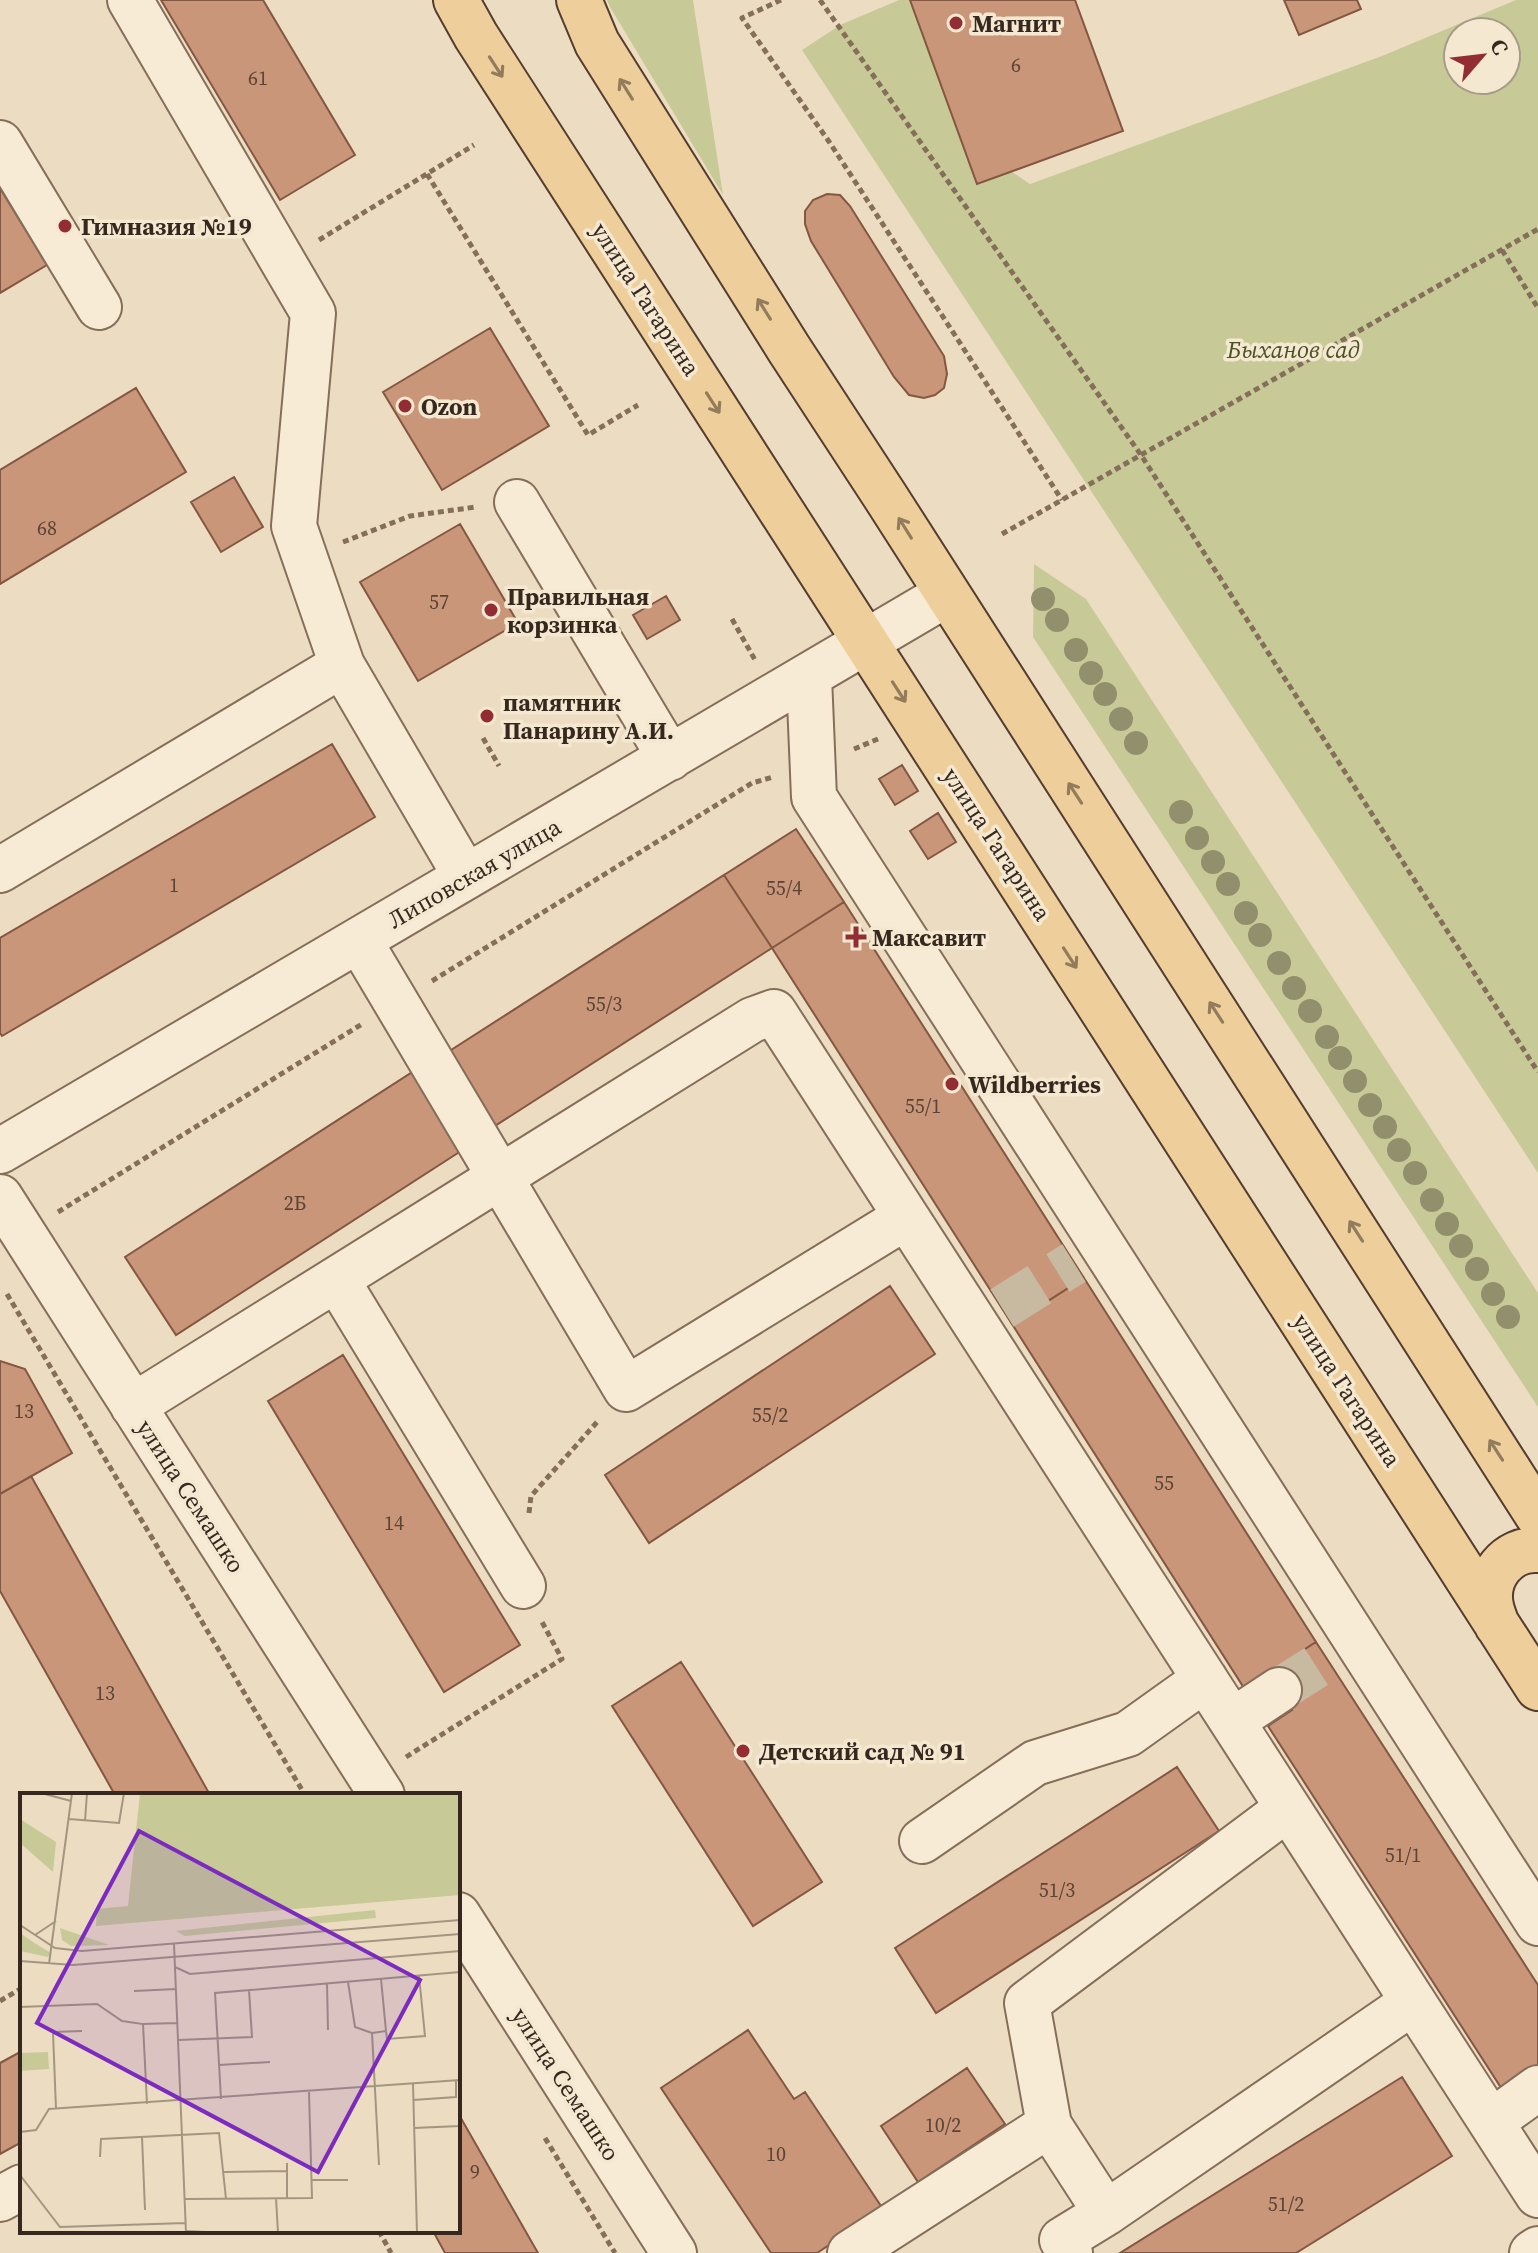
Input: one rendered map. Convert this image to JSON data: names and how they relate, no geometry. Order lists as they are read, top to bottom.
{
  "streets": {
    "main road": ["улица Гагарина"],
    "street": ["Липовская улица", "улица Семашко"]
  },
  "crossings": [
    ["улица Гагарина", "Липовская улица"]
  ],
  "parks": ["Быханов сад"],
  "places": {
    "other": [
      "Магнит",
      "Гимназия №19",
      "Ozon",
      "Правильная корзинка",
      "памятник Панарину А.И.",
      "Wildberries",
      "Детский сад № 91"
    ],
    "health": ["Максавит"]
  },
  "house_numbers": [
    "6",
    "61",
    "68",
    "57",
    "1",
    "55/4",
    "55/3",
    "55/1",
    "2Б",
    "13",
    "55/2",
    "55",
    "14",
    "13",
    "51/1",
    "51/3",
    "10/2",
    "10",
    "9",
    "51/2"
  ],
  "north": "top right"
}
